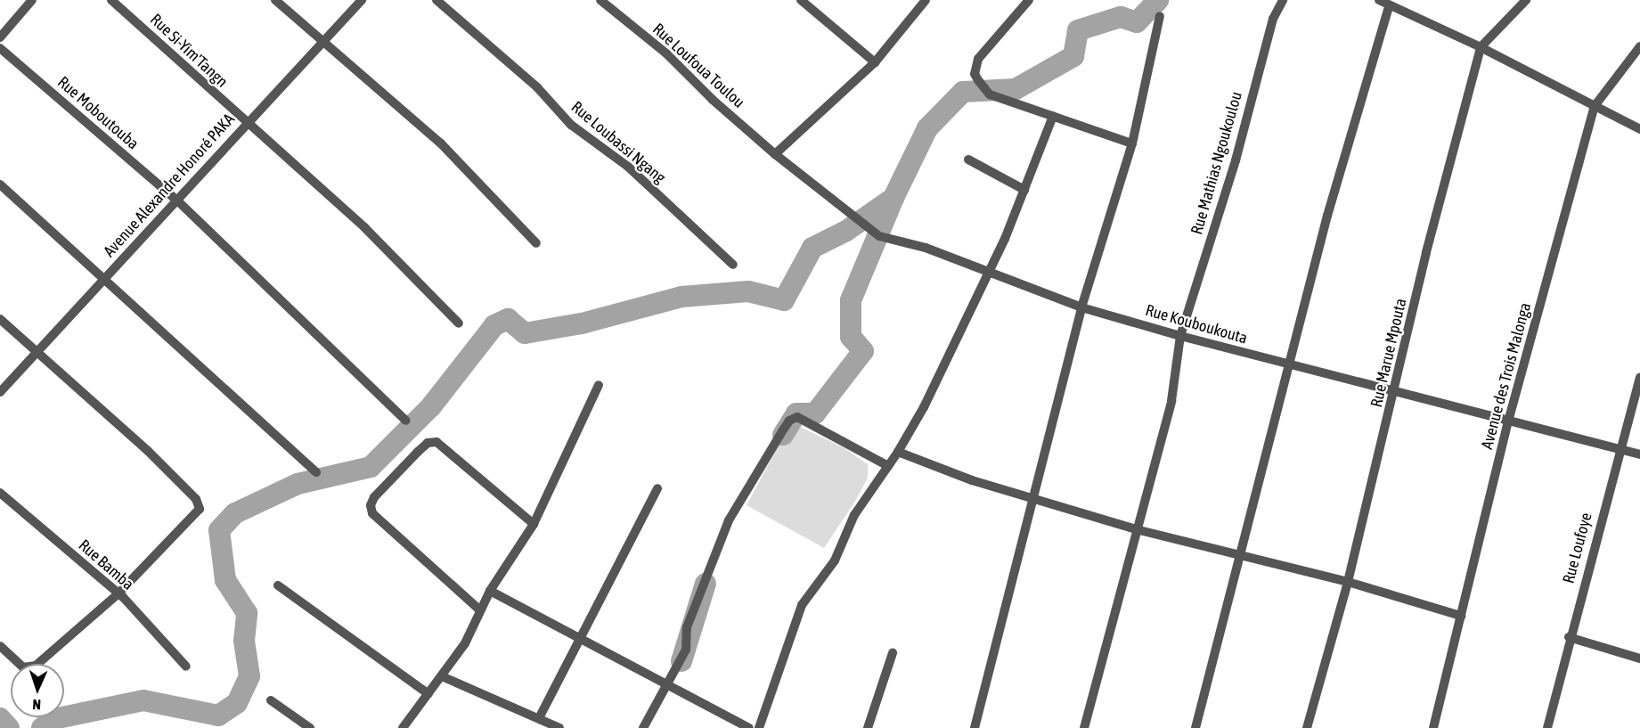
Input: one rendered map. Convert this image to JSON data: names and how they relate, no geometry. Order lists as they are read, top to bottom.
{
  "streets": {
    "street": [
      "Rue Si-Yim'Tangn",
      "Rue Loufoua Toulou",
      "Rue Moboutouba",
      "Rue Loubassi Ngang",
      "Rue Mathias Ngoukoulou",
      "Avenue Alexandre Honoré PAKA",
      "Rue Kouboukouta",
      "Rue Marue Mpouta",
      "Avenue des Trois Malonga",
      "Rue Loufoye",
      "Rue Bamba"
    ]
  },
  "crossings": [
    ["Rue Si-Yim'Tangn", "Avenue Alexandre Honoré PAKA"],
    ["Rue Loufoua Toulou", "Rue Kouboukouta"],
    ["Rue Moboutouba", "Avenue Alexandre Honoré PAKA"],
    ["Rue Mathias Ngoukoulou", "Rue Kouboukouta"],
    ["Rue Kouboukouta", "Rue Marue Mpouta"],
    ["Rue Kouboukouta", "Avenue des Trois Malonga"],
    ["Rue Kouboukouta", "Rue Loufoye"]
  ],
  "north": "bottom"
}
